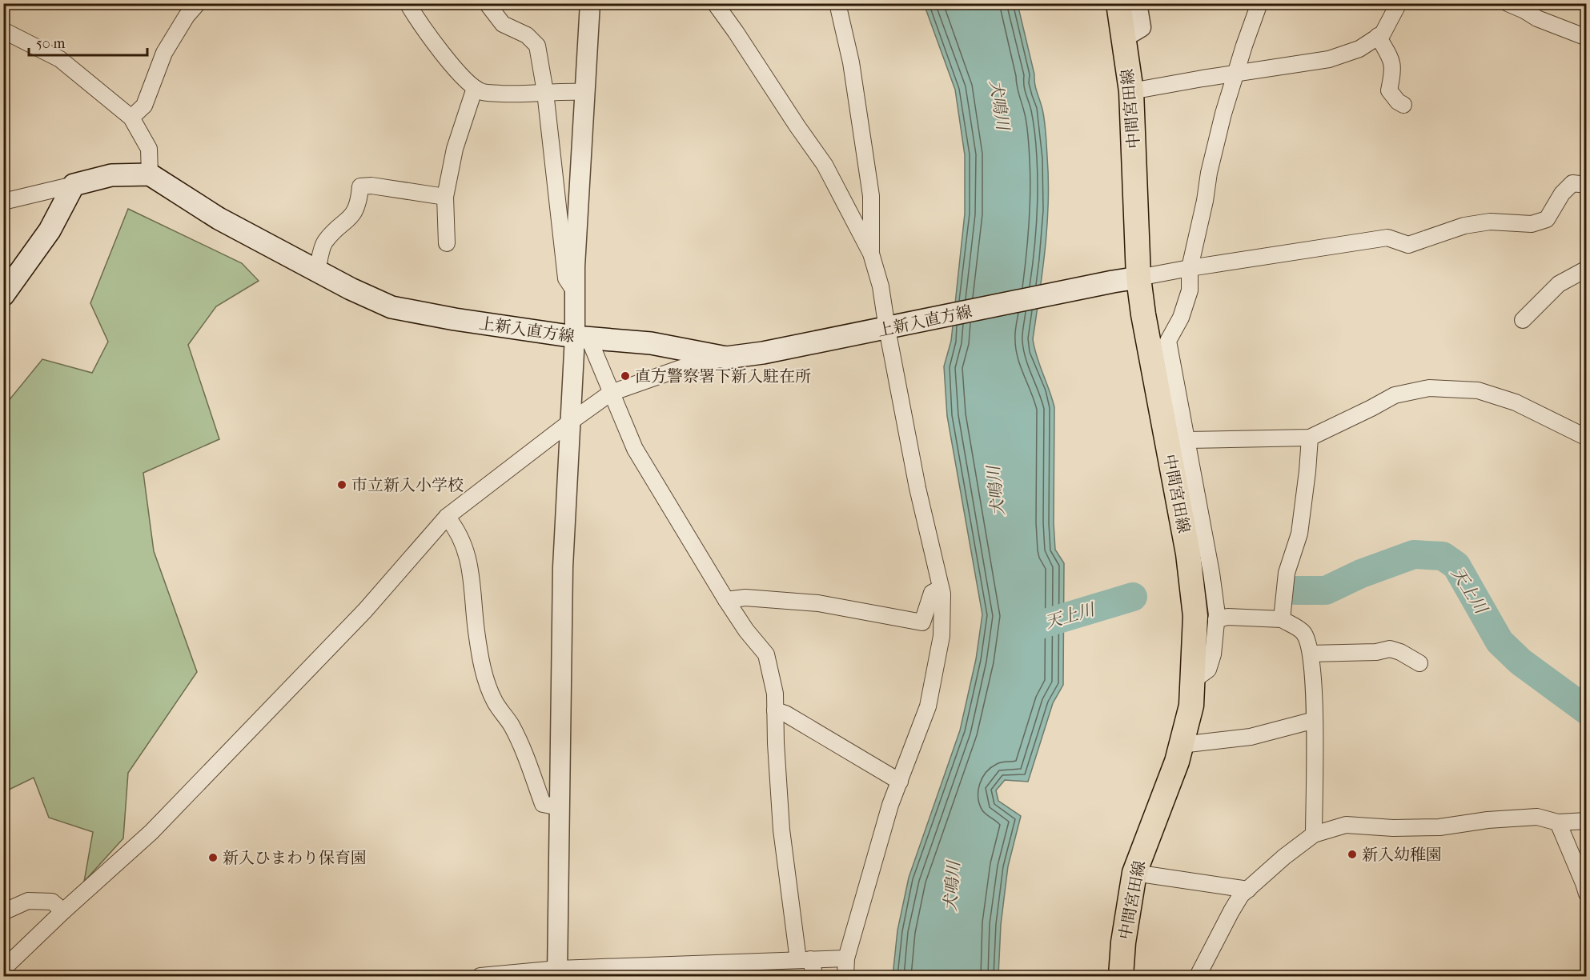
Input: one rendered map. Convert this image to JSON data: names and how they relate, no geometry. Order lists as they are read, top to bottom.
{
  "streets": {
    "main road": ["中間宮田線", "上新入直方線"]
  },
  "crossings": [
    ["中間宮田線", "上新入直方線"]
  ],
  "water": ["犬鳴川", "天上川"],
  "places": [
    "直方警察署下新入駐在所",
    "市立新入小学校",
    "新入幼稚園",
    "新入ひまわり保育園"
  ],
  "scale_bar": "50 m"
}
